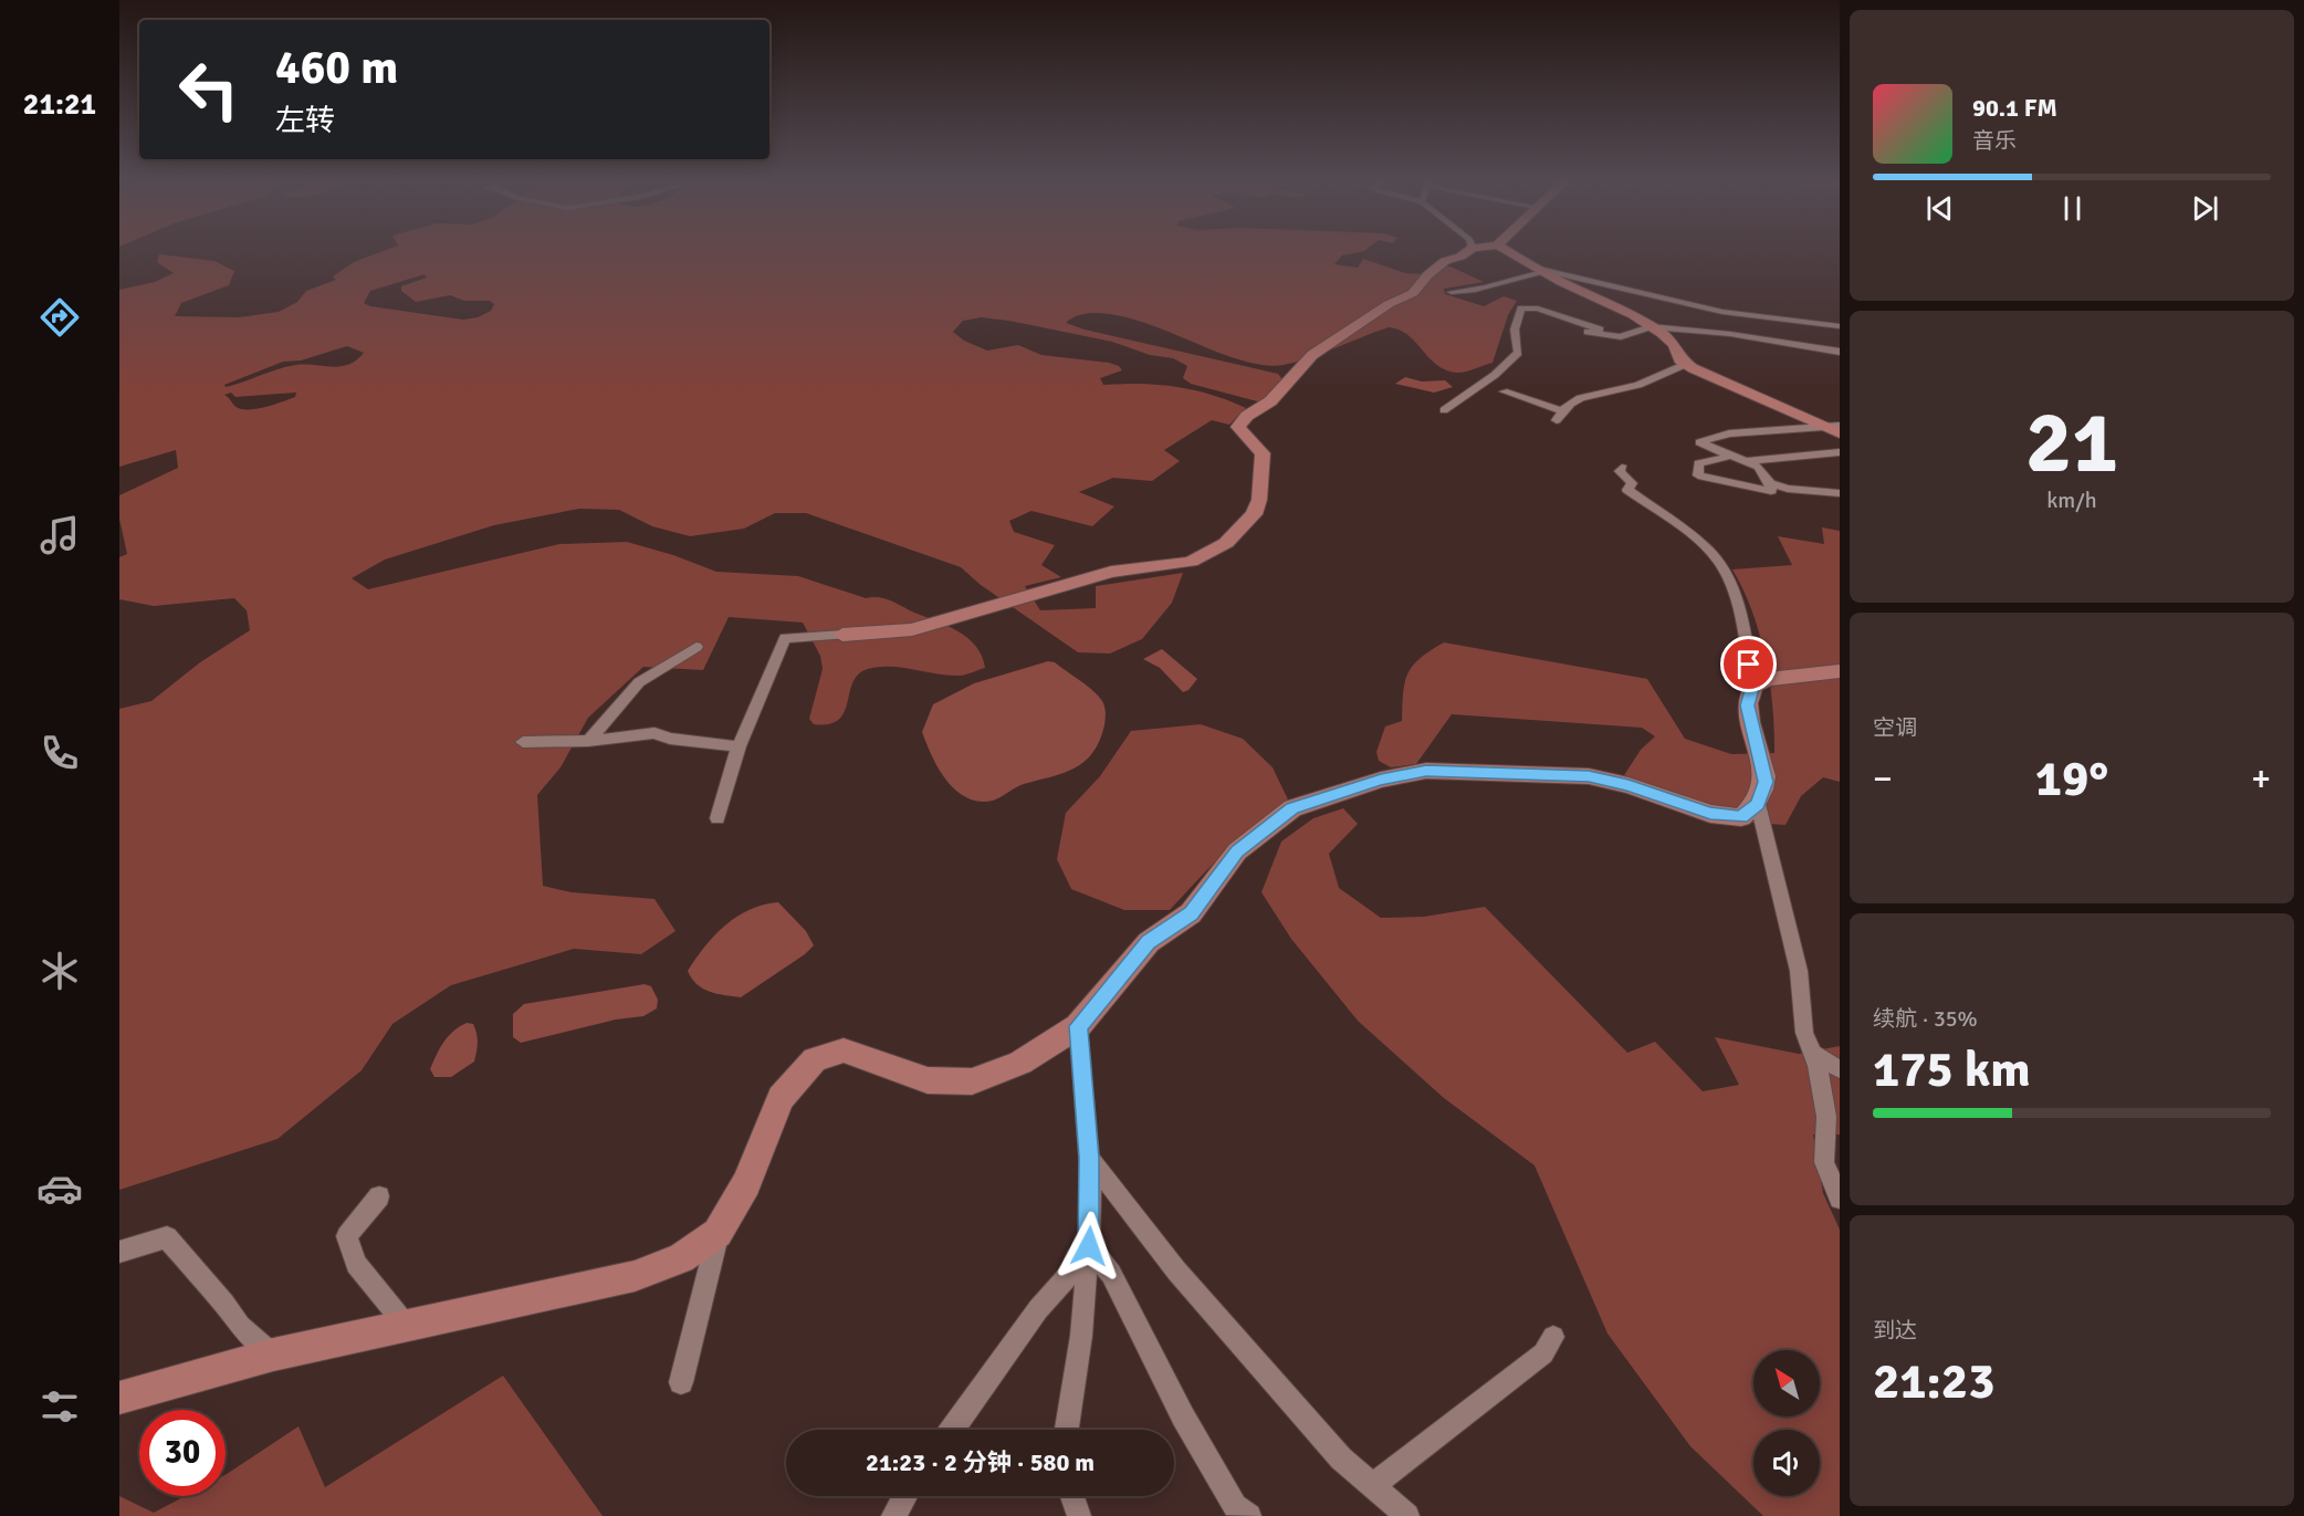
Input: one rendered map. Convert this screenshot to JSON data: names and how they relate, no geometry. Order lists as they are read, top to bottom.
{
  "north": "top left",
  "page": {
    "tabs": "21:21",
    "turn": ["460 m", "左转"],
    "song": ["90.1 FM", "音乐"],
    "tile": [
      ["21", "km/h"],
      "空调",
      ["续航 · 35%", "175 km"],
      ["到达", "21:23"]
    ],
    "heat": ["−", "19°", "+"],
    "limit": "30",
    "trip": "21:23 · 2 分钟 · 580 m"
  }
}
